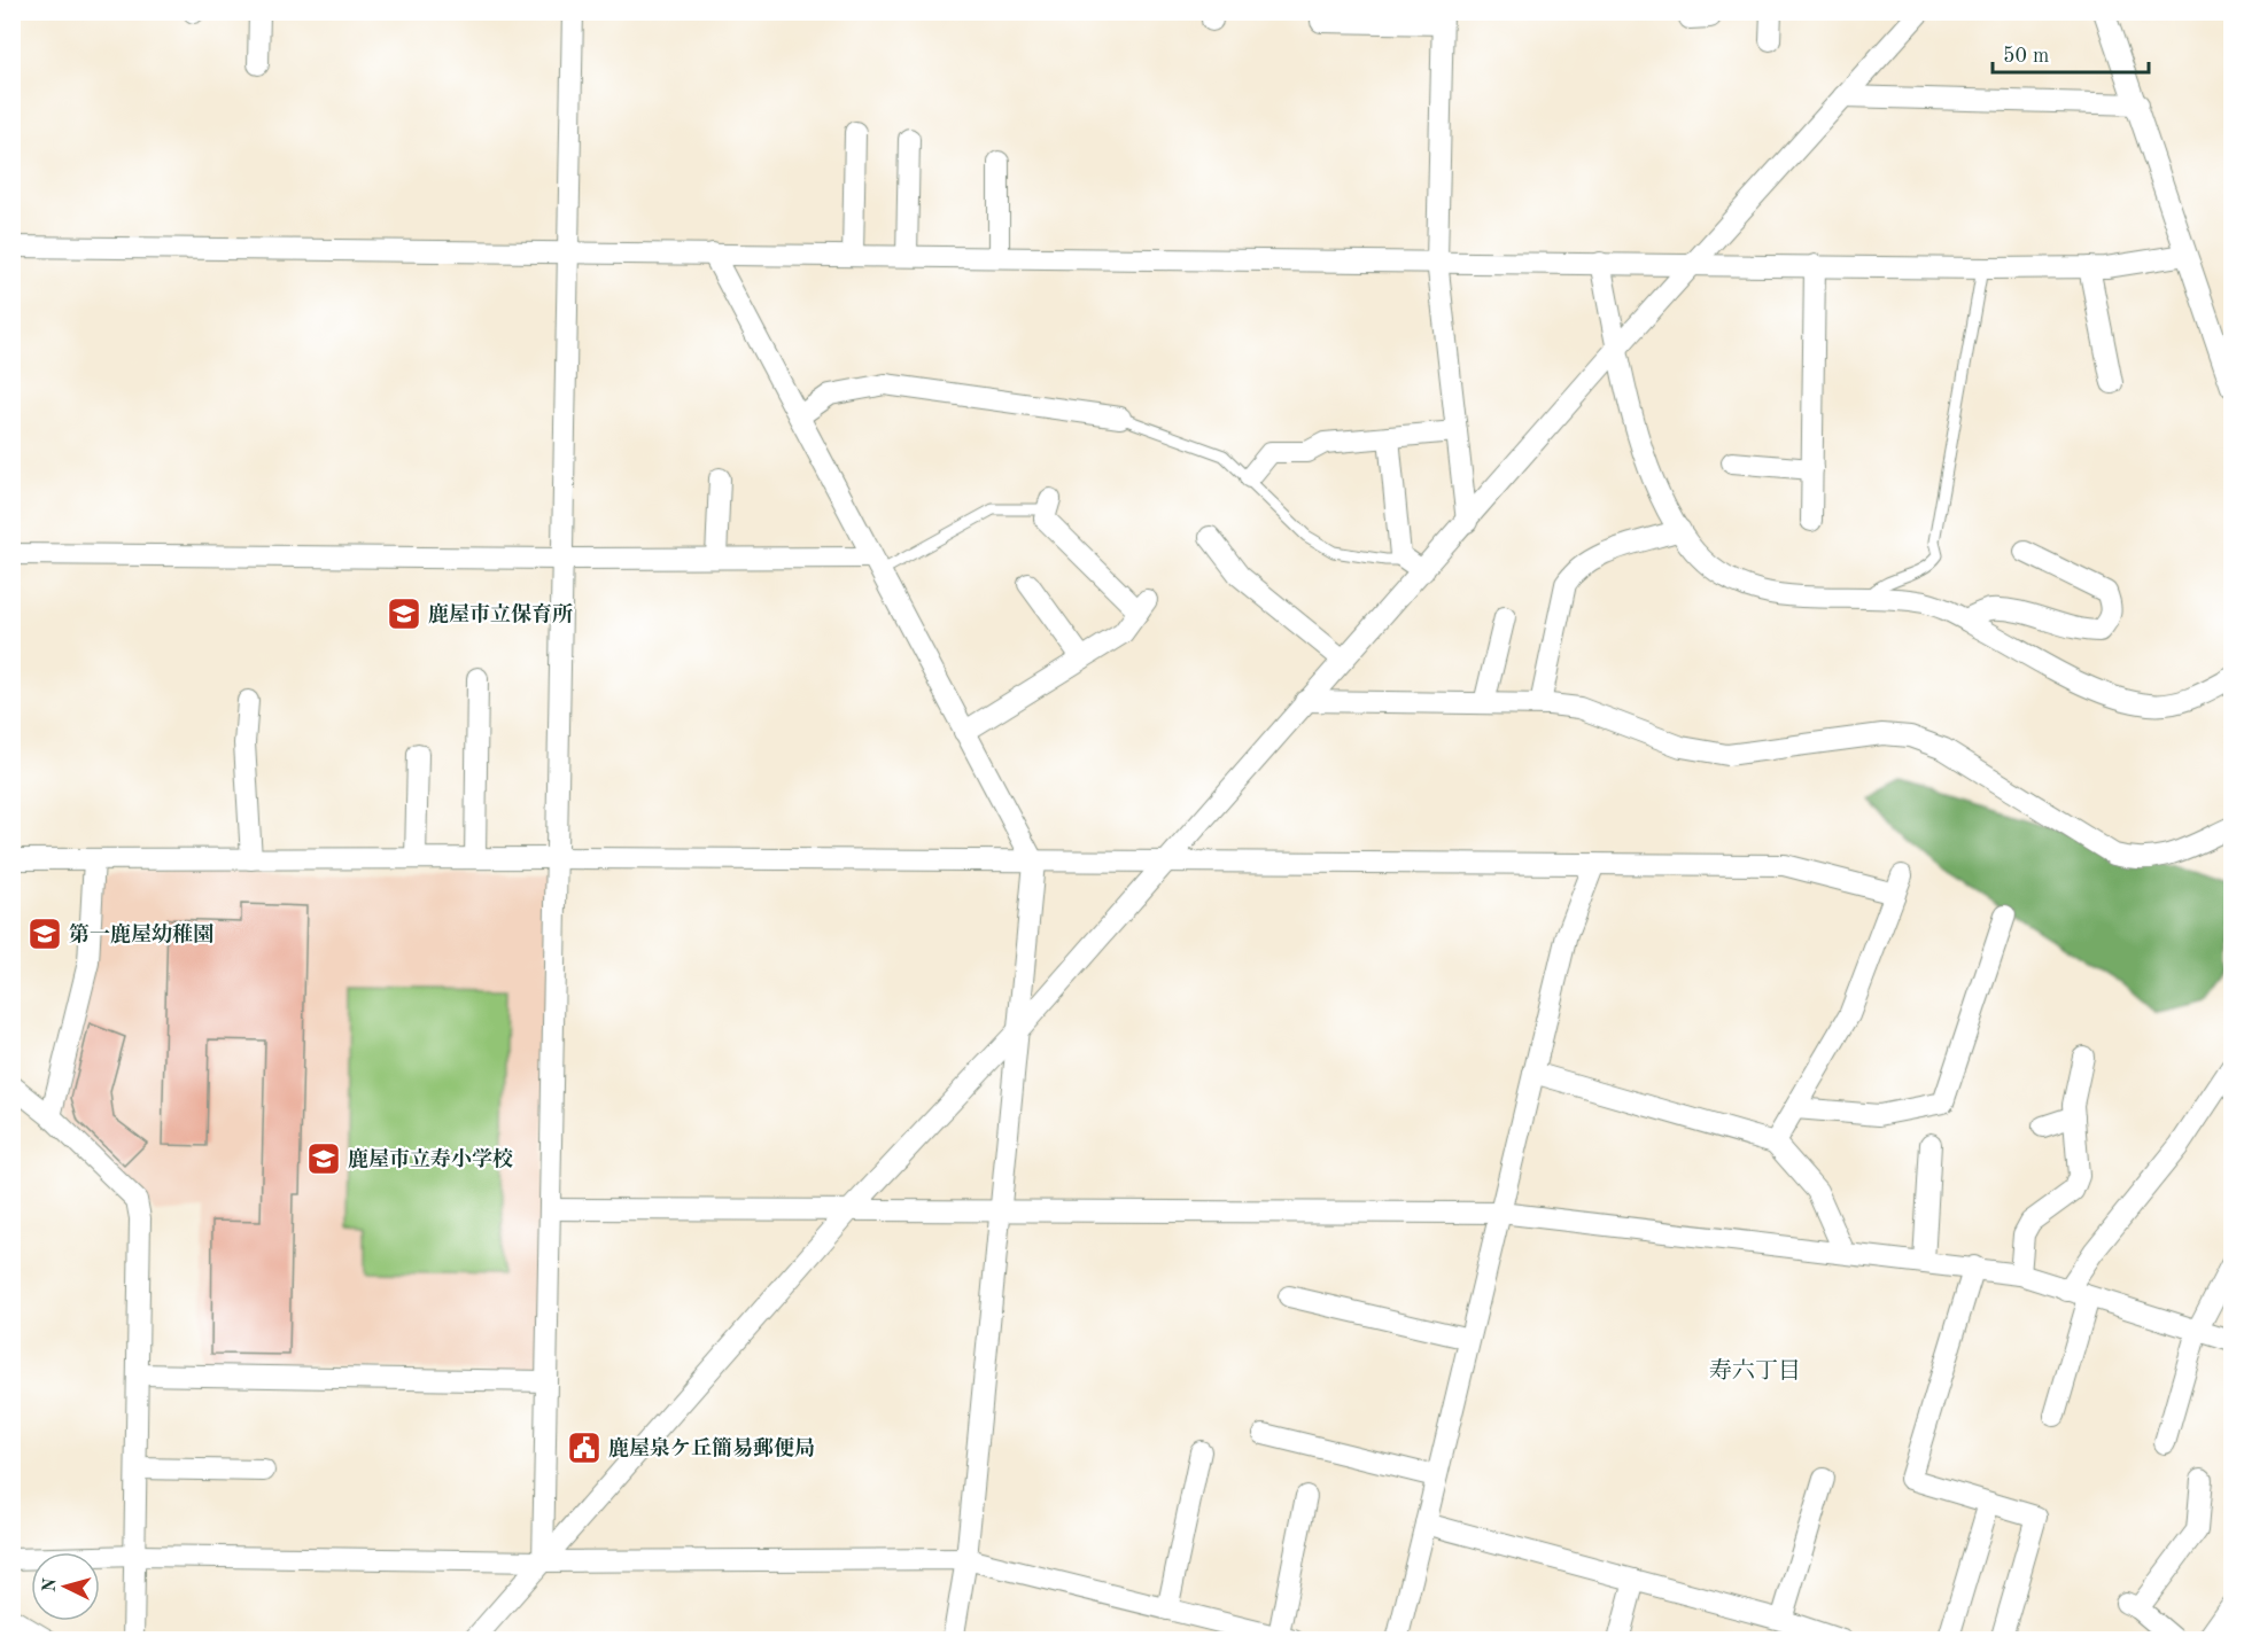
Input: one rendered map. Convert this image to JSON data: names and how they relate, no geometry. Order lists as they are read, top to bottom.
{
  "districts": ["寿六丁目"],
  "places": {
    "school or university": ["鹿屋市立保育所", "第一鹿屋幼稚園", "鹿屋市立寿小学校"],
    "public building": ["鹿屋泉ケ丘簡易郵便局"]
  },
  "scale_bar": "50 m",
  "north": "left"
}
